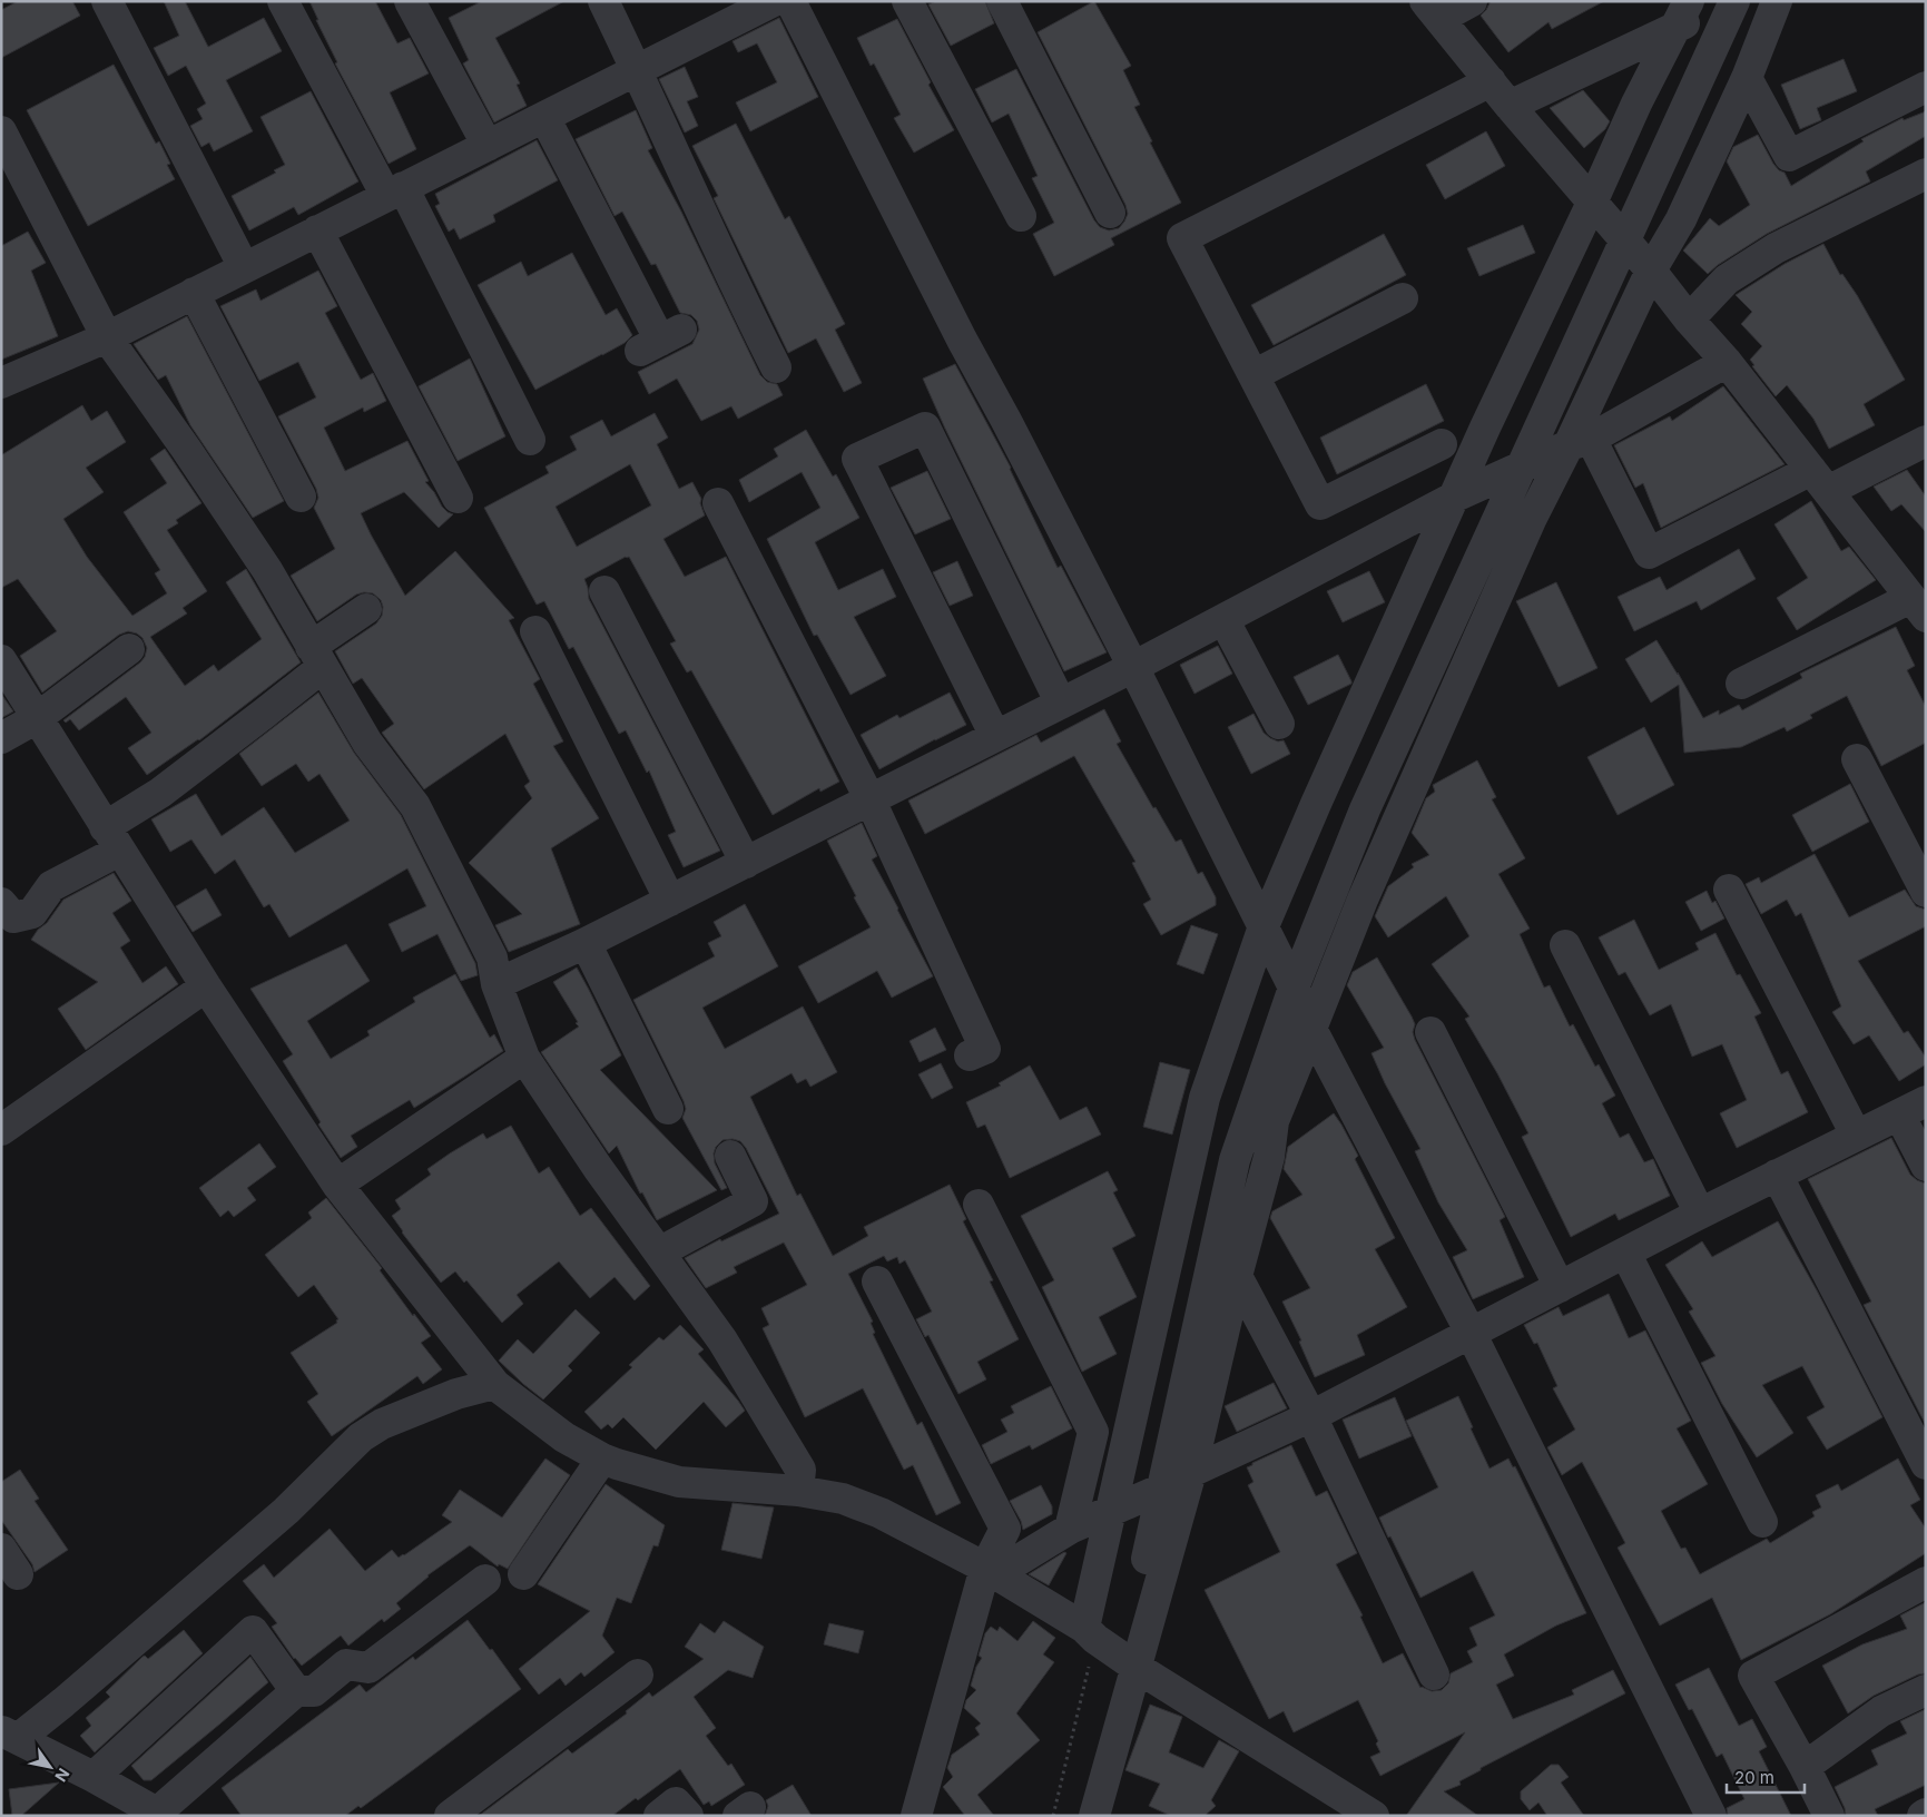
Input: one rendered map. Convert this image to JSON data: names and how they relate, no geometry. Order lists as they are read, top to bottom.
{
  "scale_bar": "20 m",
  "north": "bottom right"
}
